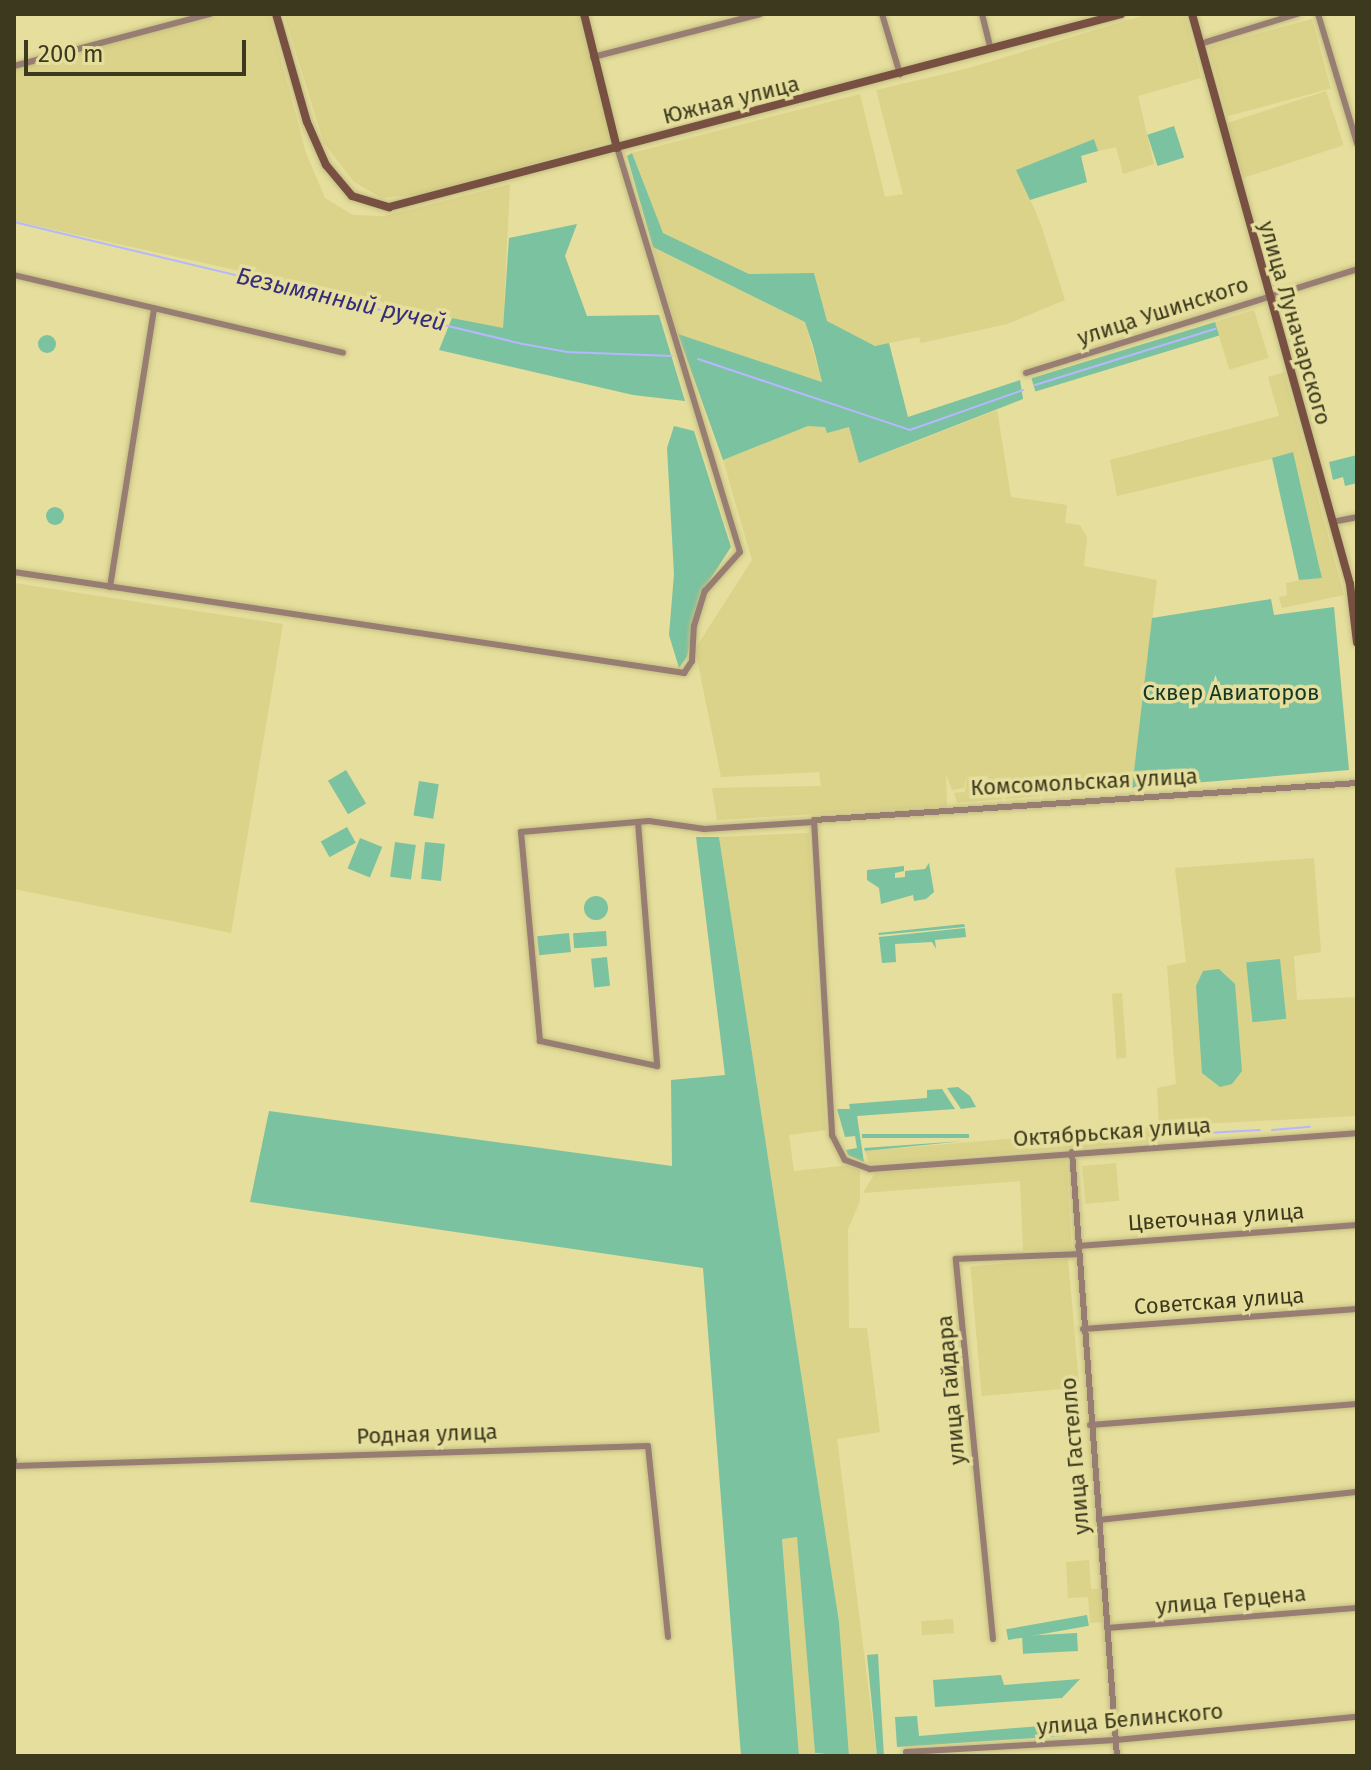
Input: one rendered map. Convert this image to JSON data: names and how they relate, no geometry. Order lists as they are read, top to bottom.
{
  "streets": {
    "street": [
      "Южная улица",
      "улица Ушинского",
      "улица Луначарского",
      "Комсомольская улица",
      "Октябрьская улица",
      "Цветочная улица",
      "Советская улица",
      "улица Гайдара",
      "Родная улица",
      "улица Гастелло",
      "улица Герцена",
      "улица Белинского"
    ]
  },
  "crossings": [
    ["улица Ушинского", "улица Луначарского"],
    ["Комсомольская улица", "Октябрьская улица"],
    ["Октябрьская улица", "улица Гастелло"],
    ["Цветочная улица", "улица Гастелло"],
    ["Советская улица", "улица Гастелло"],
    ["улица Гайдара", "улица Гастелло"],
    ["улица Гастелло", "улица Герцена"],
    ["улица Гастелло", "улица Белинского"]
  ],
  "water": ["Безымянный ручей"],
  "parks": ["Сквер Авиаторов"],
  "scale_bar": "200 m"
}
